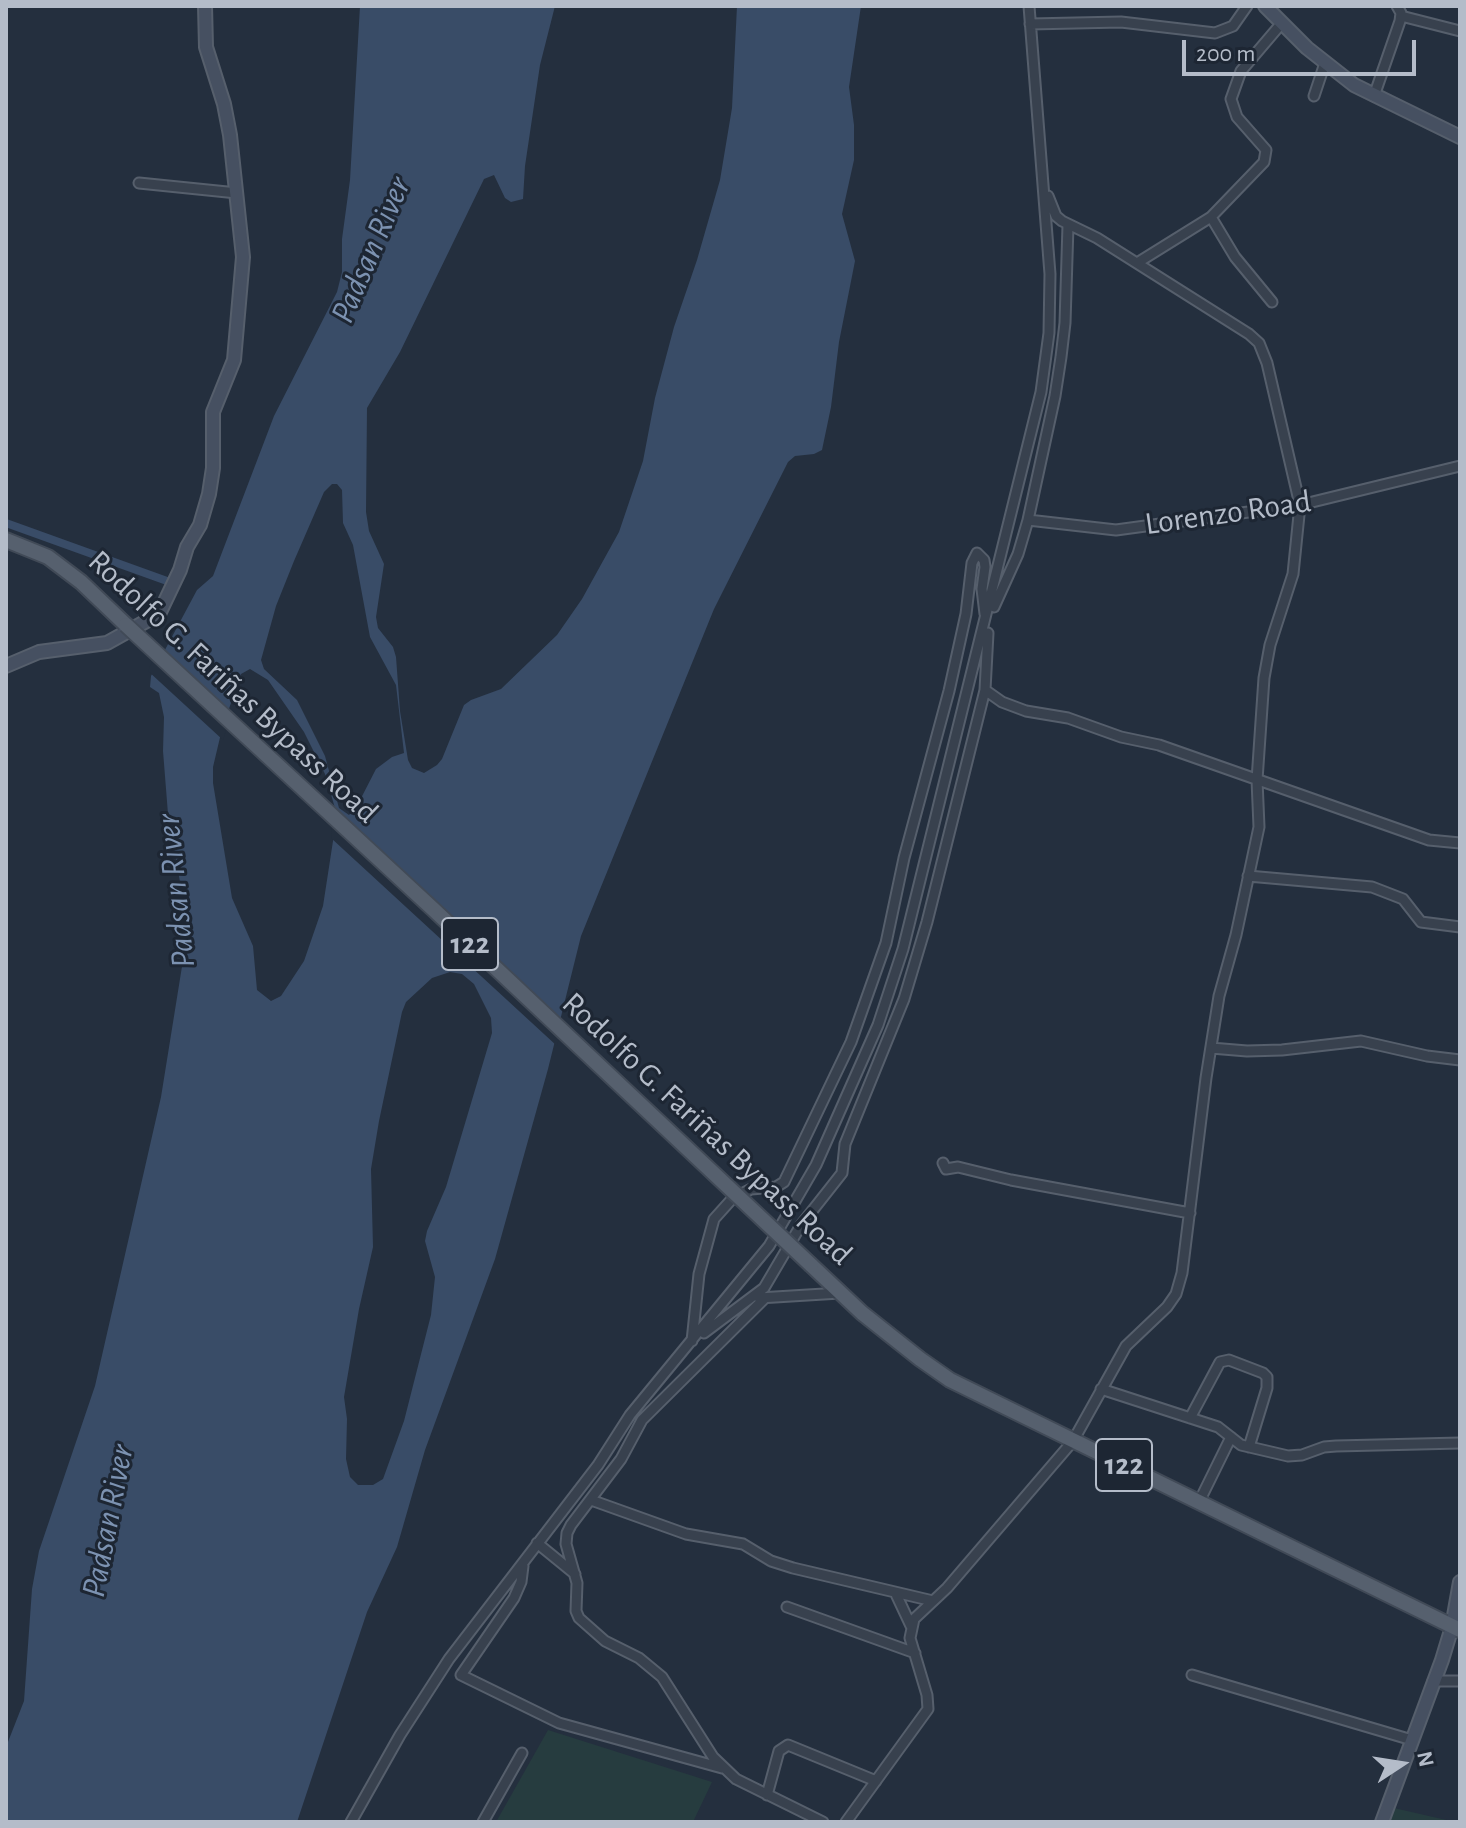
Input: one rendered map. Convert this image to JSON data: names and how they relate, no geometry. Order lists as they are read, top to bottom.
{
  "streets": {
    "main road": ["Rodolfo G. Fariñas Bypass Road", "122"],
    "street": ["Lorenzo Road"]
  },
  "water": ["Padsan River"],
  "scale_bar": "200 m",
  "north": "right"
}
